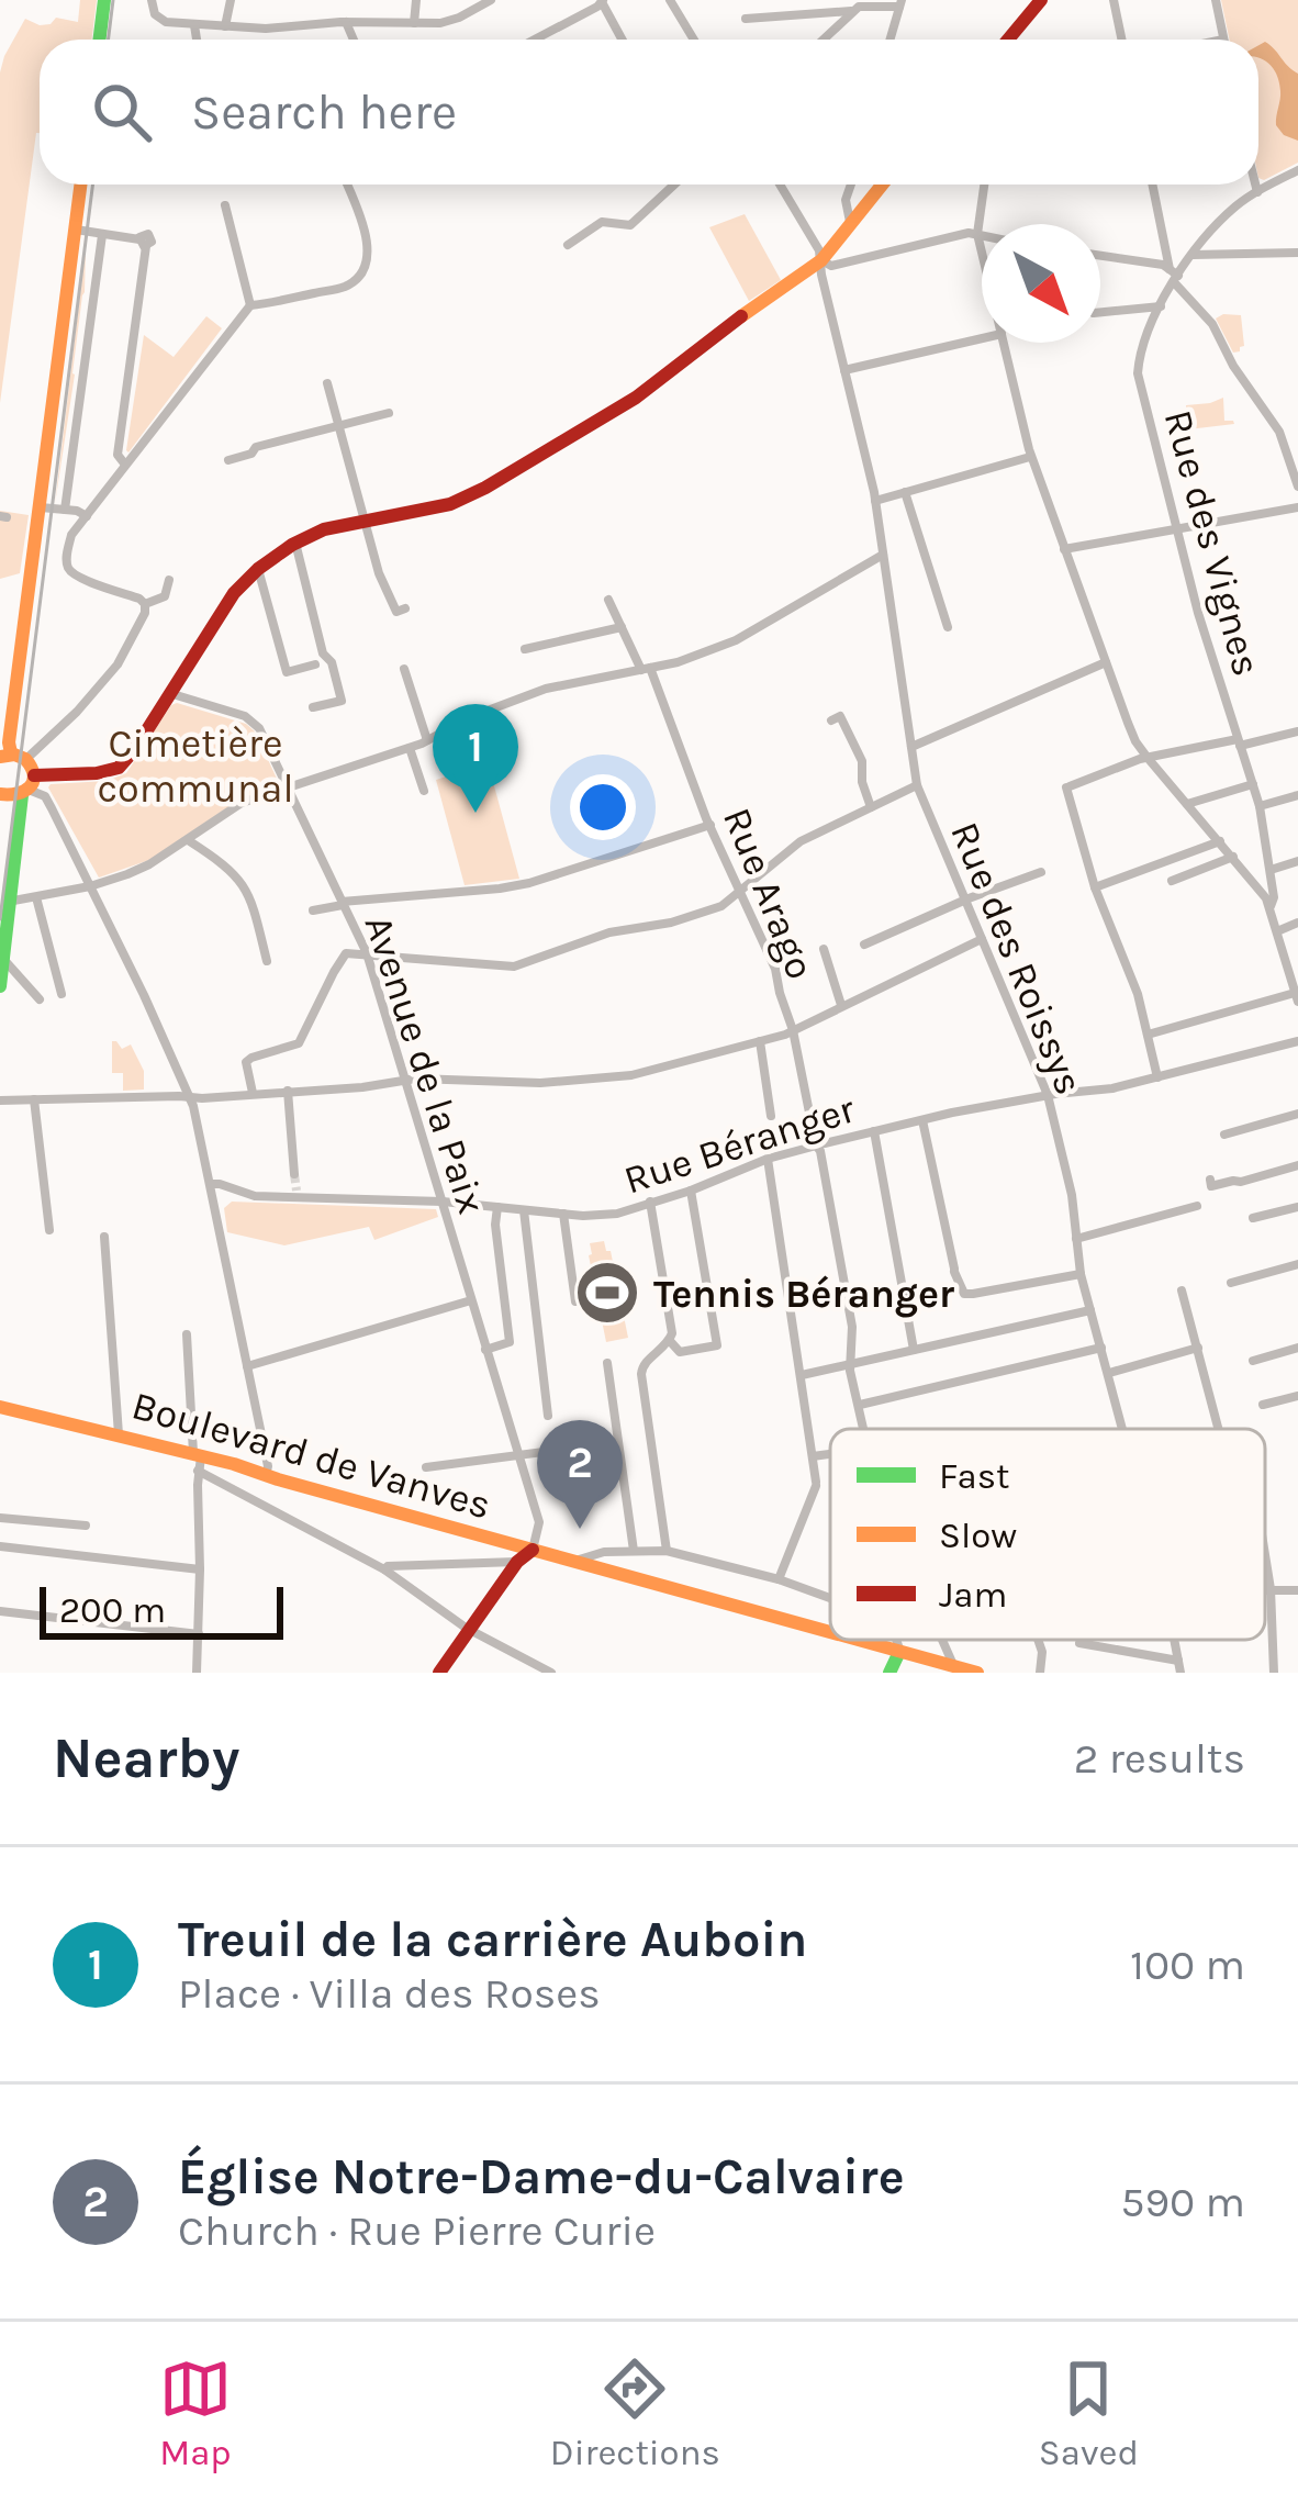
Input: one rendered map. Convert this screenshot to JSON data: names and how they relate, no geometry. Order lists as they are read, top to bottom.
{
  "streets": {
    "main road": ["Boulevard de Vanves"],
    "street": [
      "Rue des Vignes",
      "Rue Arago",
      "Rue des Roissys",
      "Avenue de la Paix",
      "Rue Béranger"
    ]
  },
  "crossings": [
    ["Rue Arago", "Rue Béranger"],
    ["Rue des Roissys", "Rue Béranger"],
    ["Avenue de la Paix", "Rue Béranger"],
    ["Avenue de la Paix", "Boulevard de Vanves"]
  ],
  "parks": ["Cimetière communal"],
  "places": {
    "sports": ["Tennis Béranger"]
  },
  "legend": ["Fast", "Slow", "Jam"],
  "scale_bar": "200 m",
  "north": "bottom right",
  "page": {
    "search": "Search here",
    "pins": ["1", "2"],
    "scale": "200 m",
    "heading": ["Nearby", "2 results"],
    "list": [
      {
        "mark": "1",
        "name": "Treuil de la carrière Auboin",
        "note": "Place · Villa des Roses",
        "value": "100 m"
      },
      {
        "mark": "2",
        "name": "Église Notre-Dame-du-Calvaire",
        "note": "Church · Rue Pierre Curie",
        "value": "590 m"
      }
    ],
    "nav": ["Map", "Directions", "Saved"]
  }
}
